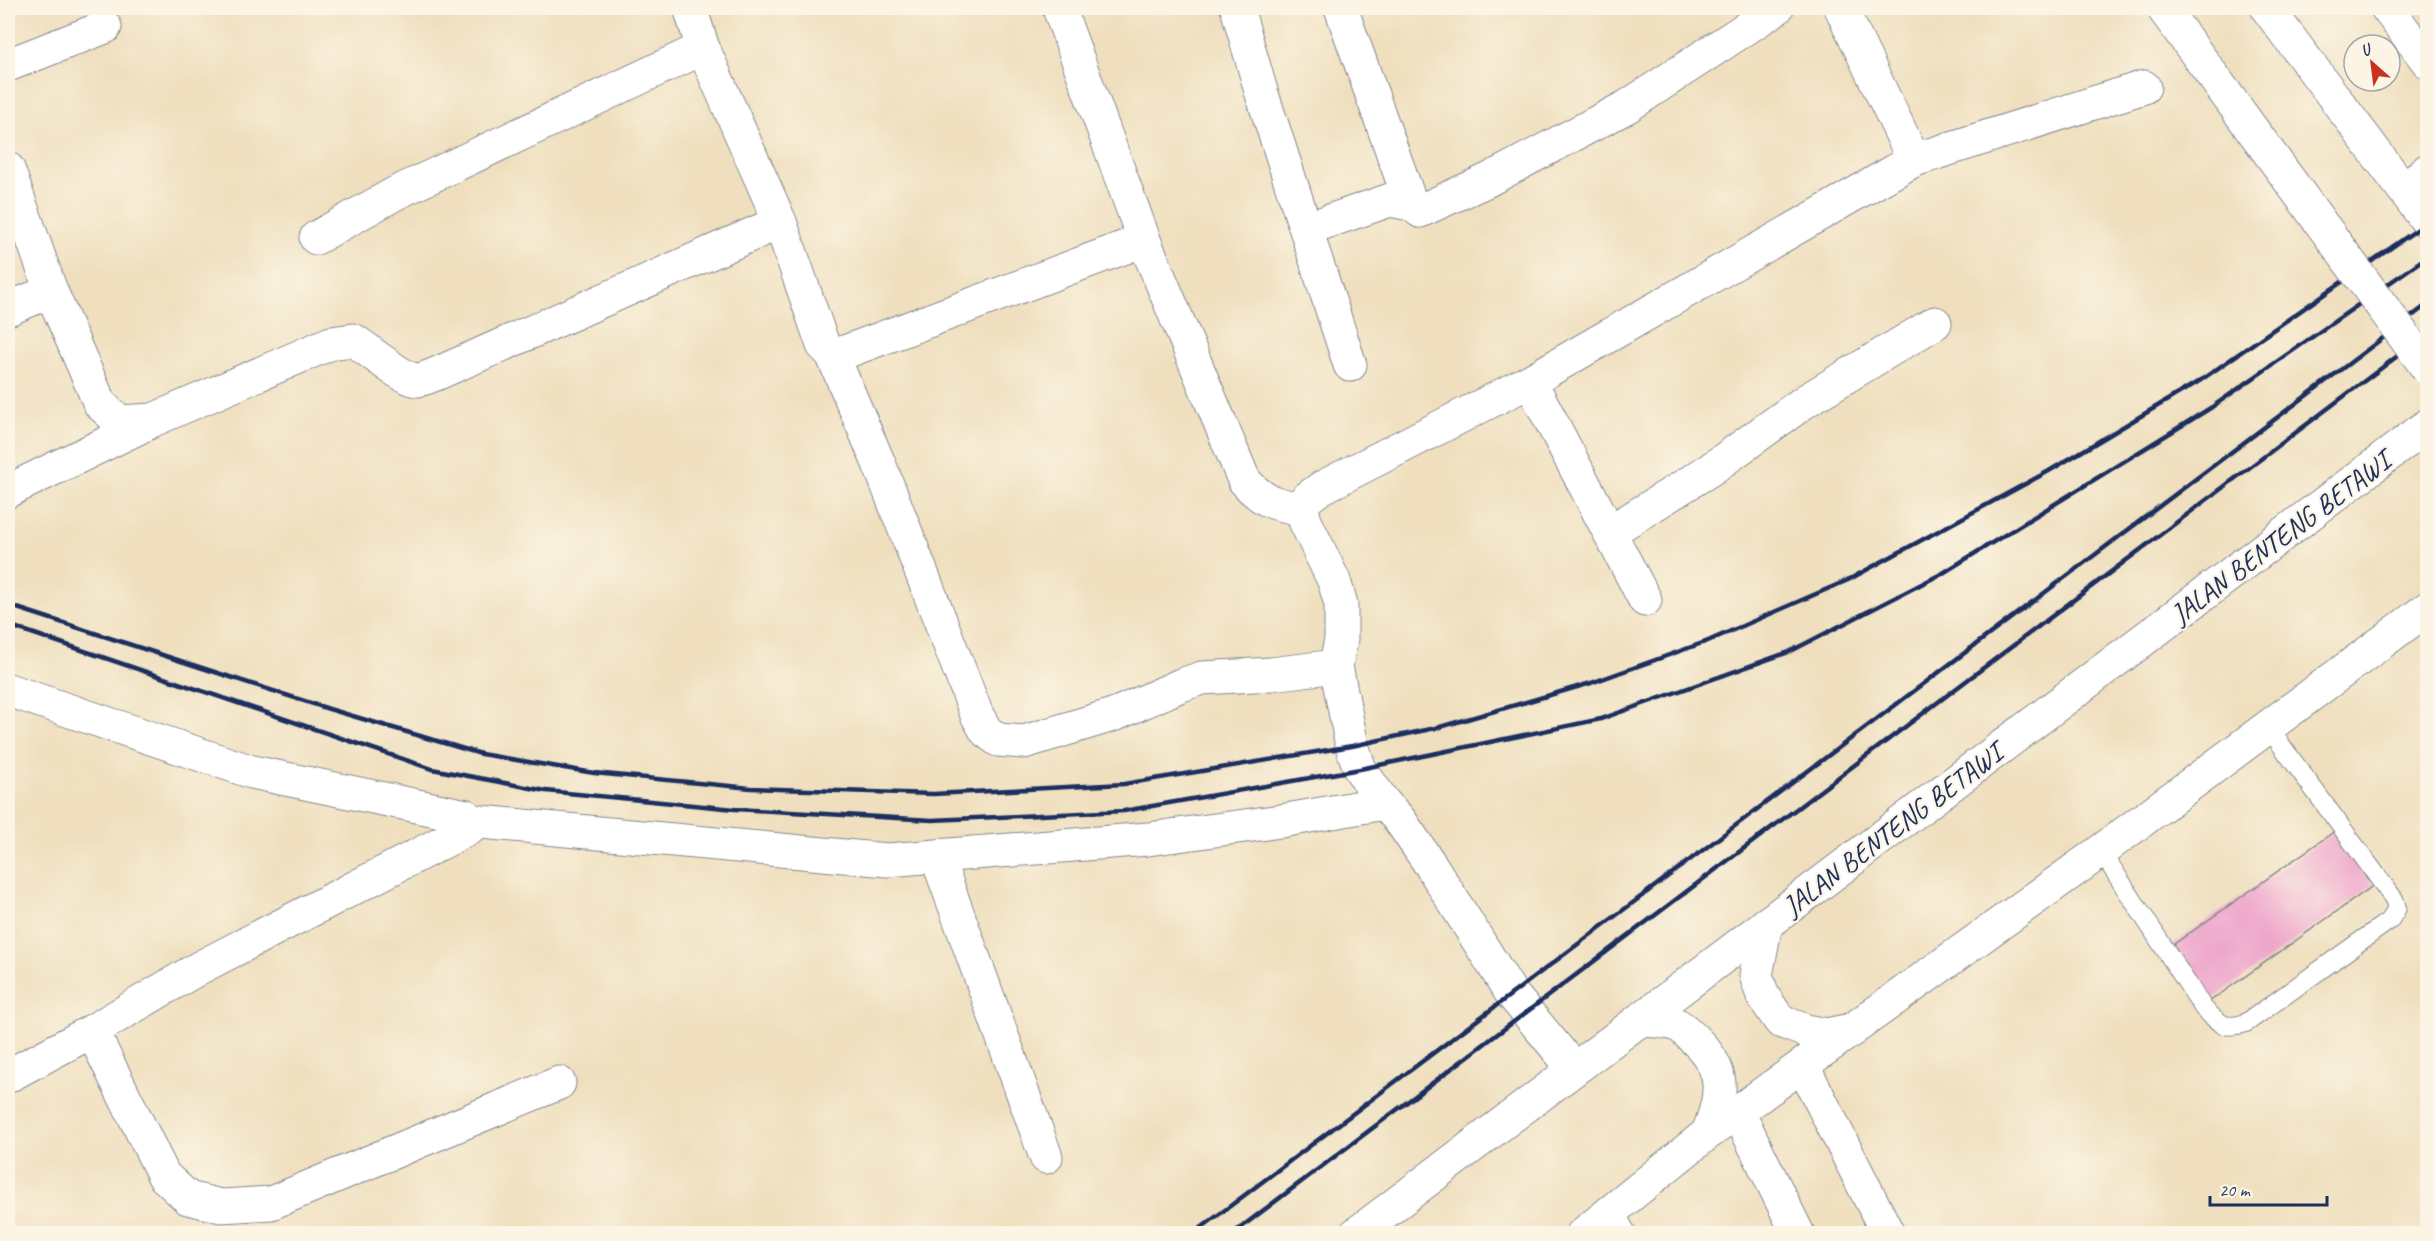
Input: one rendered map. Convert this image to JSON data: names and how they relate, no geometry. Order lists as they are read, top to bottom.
{
  "streets": {
    "main road": ["JALAN BENTENG BETAWI"]
  },
  "scale_bar": "20 m",
  "north": "top left"
}
